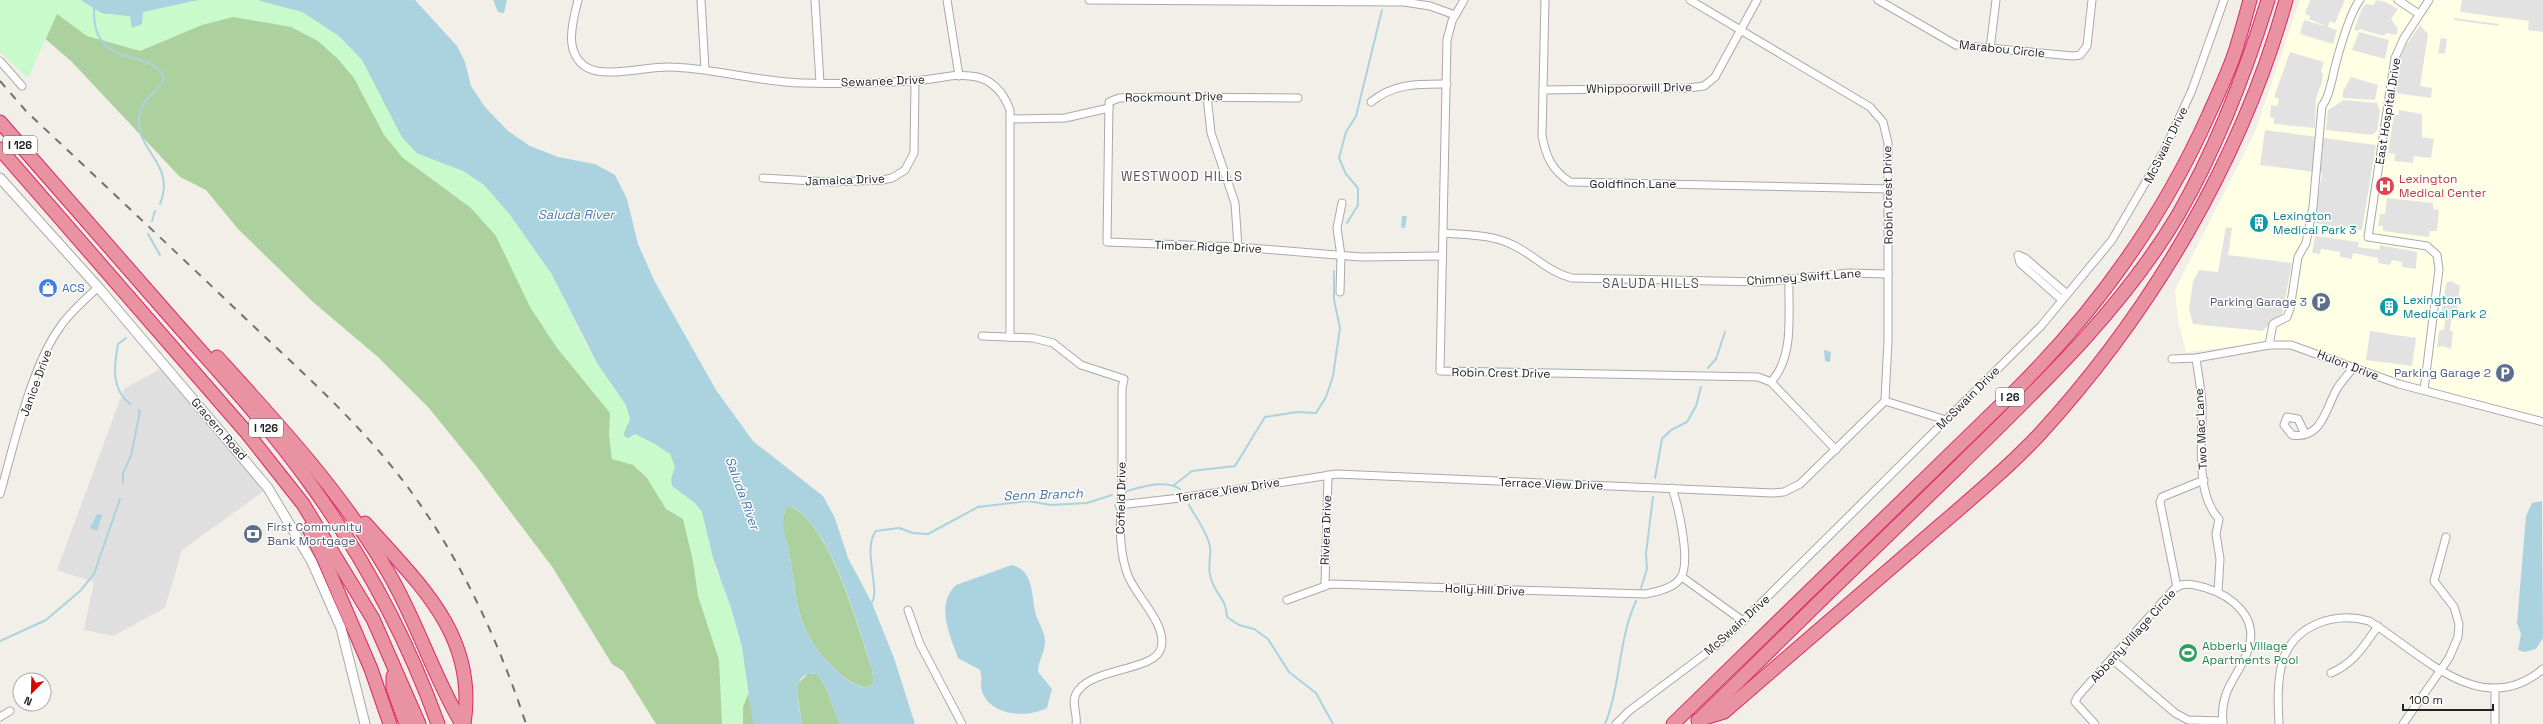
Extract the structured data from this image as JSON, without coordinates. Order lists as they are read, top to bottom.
{
  "streets": {
    "highway": ["I 126", "I 26"],
    "street": [
      "Marabou Circle",
      "Sewanee Drive",
      "Whippoorwill Drive",
      "Rockmount Drive",
      "East Hospital Drive",
      "McSwain Drive",
      "Jamaica Drive",
      "Goldfinch Lane",
      "Robin Crest Drive",
      "Timber Ridge Drive",
      "Chimney Swift Lane",
      "Hulon Drive",
      "Janice Drive",
      "Gracern Road",
      "Two Mac Lane",
      "Terrace View Drive",
      "Cofield Drive",
      "Riviera Drive",
      "Holly Hill Drive",
      "Abberly Village Circle"
    ]
  },
  "crossings": [
    ["Sewanee Drive", "Rockmount Drive"],
    ["Sewanee Drive", "Jamaica Drive"],
    ["Sewanee Drive", "Cofield Drive"],
    ["Whippoorwill Drive", "Goldfinch Lane"],
    ["Whippoorwill Drive", "Robin Crest Drive"],
    ["Rockmount Drive", "Timber Ridge Drive"],
    ["East Hospital Drive", "Hulon Drive"],
    ["Goldfinch Lane", "Robin Crest Drive"],
    ["Robin Crest Drive", "Timber Ridge Drive"],
    ["Robin Crest Drive", "Chimney Swift Lane"],
    ["Robin Crest Drive", "Terrace View Drive"],
    ["Hulon Drive", "Two Mac Lane"],
    ["Janice Drive", "Gracern Road"],
    ["Two Mac Lane", "Abberly Village Circle"],
    ["Terrace View Drive", "Cofield Drive"],
    ["Terrace View Drive", "Riviera Drive"],
    ["Riviera Drive", "Holly Hill Drive"]
  ],
  "districts": ["WESTWOOD HILLS", "SALUDA HILLS"],
  "water": ["Saluda River", "Senn Branch"],
  "places": {
    "hospital": ["Lexington Medical Center"],
    "building": ["Lexington Medical Park 3", "Lexington Medical Park 2"],
    "shop": ["ACS"],
    "parking": ["Parking Garage 3", "Parking Garage 2"],
    "bank": ["First Community Bank Mortgage"],
    "sports": ["Abberly Village Apartments Pool"]
  },
  "scale_bar": "100 m",
  "north": "bottom left"
}
